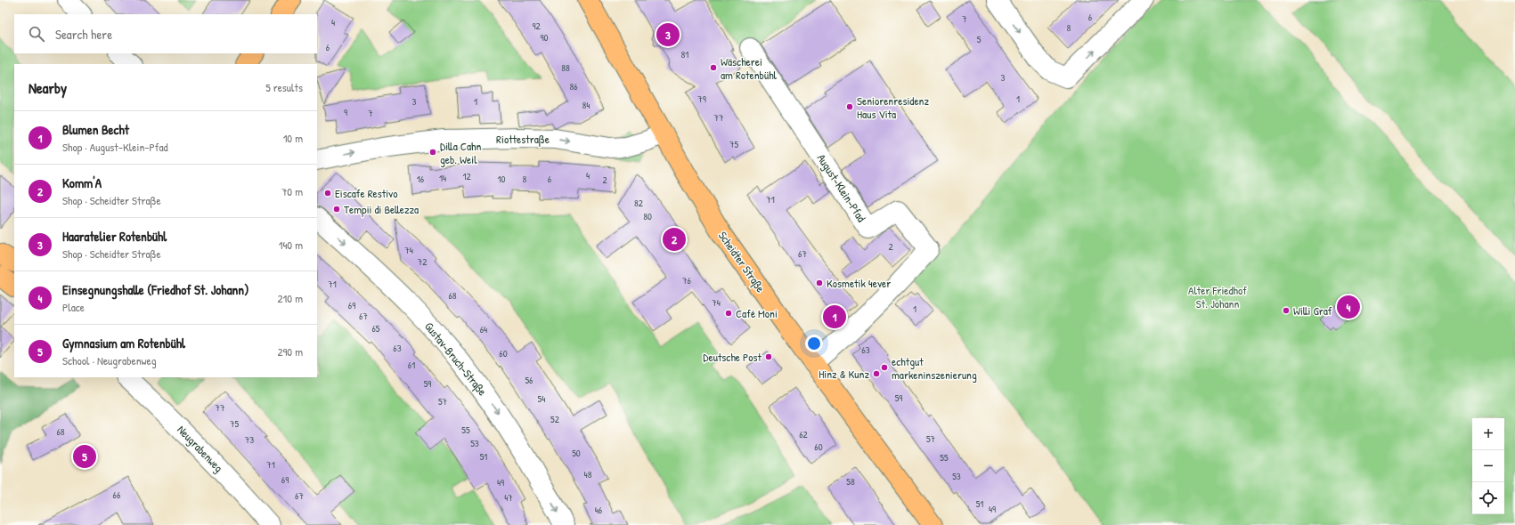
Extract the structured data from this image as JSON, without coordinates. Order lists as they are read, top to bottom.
{
  "streets": {
    "main road": ["Scheidter Straße"],
    "street": [
      "Riottestraße",
      "August-Klein-Pfad",
      "Gustav-Bruch-Straße",
      "Neugrabenweg"
    ]
  },
  "crossings": [
    ["Riottestraße", "Scheidter Straße"],
    ["August-Klein-Pfad", "Scheidter Straße"]
  ],
  "one_way": ["Riottestraße", "Gustav-Bruch-Straße"],
  "parks": ["Alter Friedhof St. Johann"],
  "places": [
    "Wäscherei am Rotenbühl",
    "Seniorenresidenz Haus Vita",
    "Dilla Cahn geb. Weil",
    "Eiscafe Restivo",
    "Tempii di Bellezza",
    "Kosmetik 4ever",
    "Willi Graf",
    "Café Moni",
    "Deutsche Post",
    "echtgut markeninszenierung",
    "Hinz & Kunz"
  ],
  "house_numbers": [
    "6",
    "7",
    "4",
    "92",
    "8",
    "90",
    "5",
    "6",
    "81",
    "88",
    "3",
    "86",
    "79",
    "1",
    "3",
    "1",
    "84",
    "9",
    "7",
    "77",
    "75",
    "4",
    "12",
    "14",
    "16",
    "10",
    "8",
    "6",
    "2",
    "71",
    "82",
    "80",
    "2",
    "74",
    "67",
    "72",
    "76",
    "71",
    "68",
    "74",
    "69",
    "1",
    "67",
    "65",
    "64",
    "63",
    "63",
    "60",
    "61",
    "56",
    "59",
    "59",
    "54",
    "57",
    "77",
    "52",
    "75",
    "55",
    "68",
    "62",
    "57",
    "73",
    "53",
    "60",
    "50",
    "51",
    "55",
    "71",
    "48",
    "53",
    "69",
    "58",
    "49",
    "66",
    "67",
    "47",
    "51",
    "49",
    "46"
  ],
  "page": {
    "search": "Search here",
    "pins": [
      "3",
      "2",
      "4",
      "1",
      "5"
    ],
    "heading": ["Nearby", "5 results"],
    "list": [
      {
        "mark": "1",
        "name": "Blumen Becht",
        "note": "Shop · August-Klein-Pfad",
        "value": "10 m"
      },
      {
        "mark": "2",
        "name": "Komm'A",
        "note": "Shop · Scheidter Straße",
        "value": "70 m"
      },
      {
        "mark": "3",
        "name": "Haaratelier Rotenbühl",
        "note": "Shop · Scheidter Straße",
        "value": "140 m"
      },
      {
        "mark": "4",
        "name": "Einsegnungshalle (Friedhof St. Johann)",
        "note": "Place",
        "value": "210 m"
      },
      {
        "mark": "5",
        "name": "Gymnasium am Rotenbühl",
        "note": "School · Neugrabenweg",
        "value": "290 m"
      }
    ],
    "map_buttons": ["+", "−"]
  }
}
